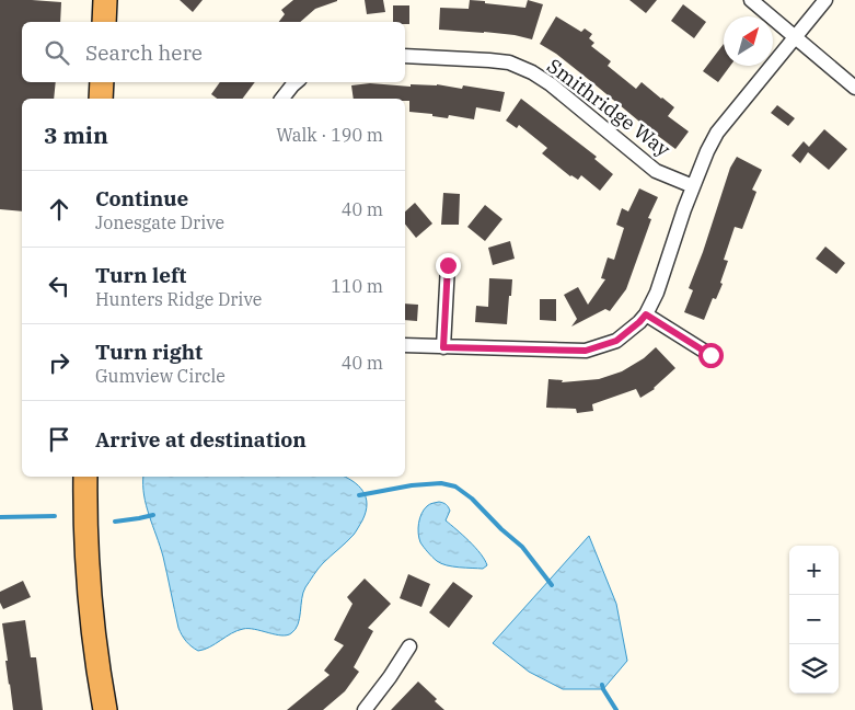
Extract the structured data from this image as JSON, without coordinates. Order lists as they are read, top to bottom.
{
  "streets": {
    "street": ["Smithridge Way"]
  },
  "north": "top right",
  "page": {
    "search": "Search here",
    "heading": ["3 min", "Walk · 190 m"],
    "list": [
      ["Continue", "Jonesgate Drive", "40 m"],
      ["Turn left", "Hunters Ridge Drive", "110 m"],
      ["Turn right", "Gumview Circle", "40 m"],
      "Arrive at destination"
    ],
    "map_buttons": ["+", "−"]
  }
}
